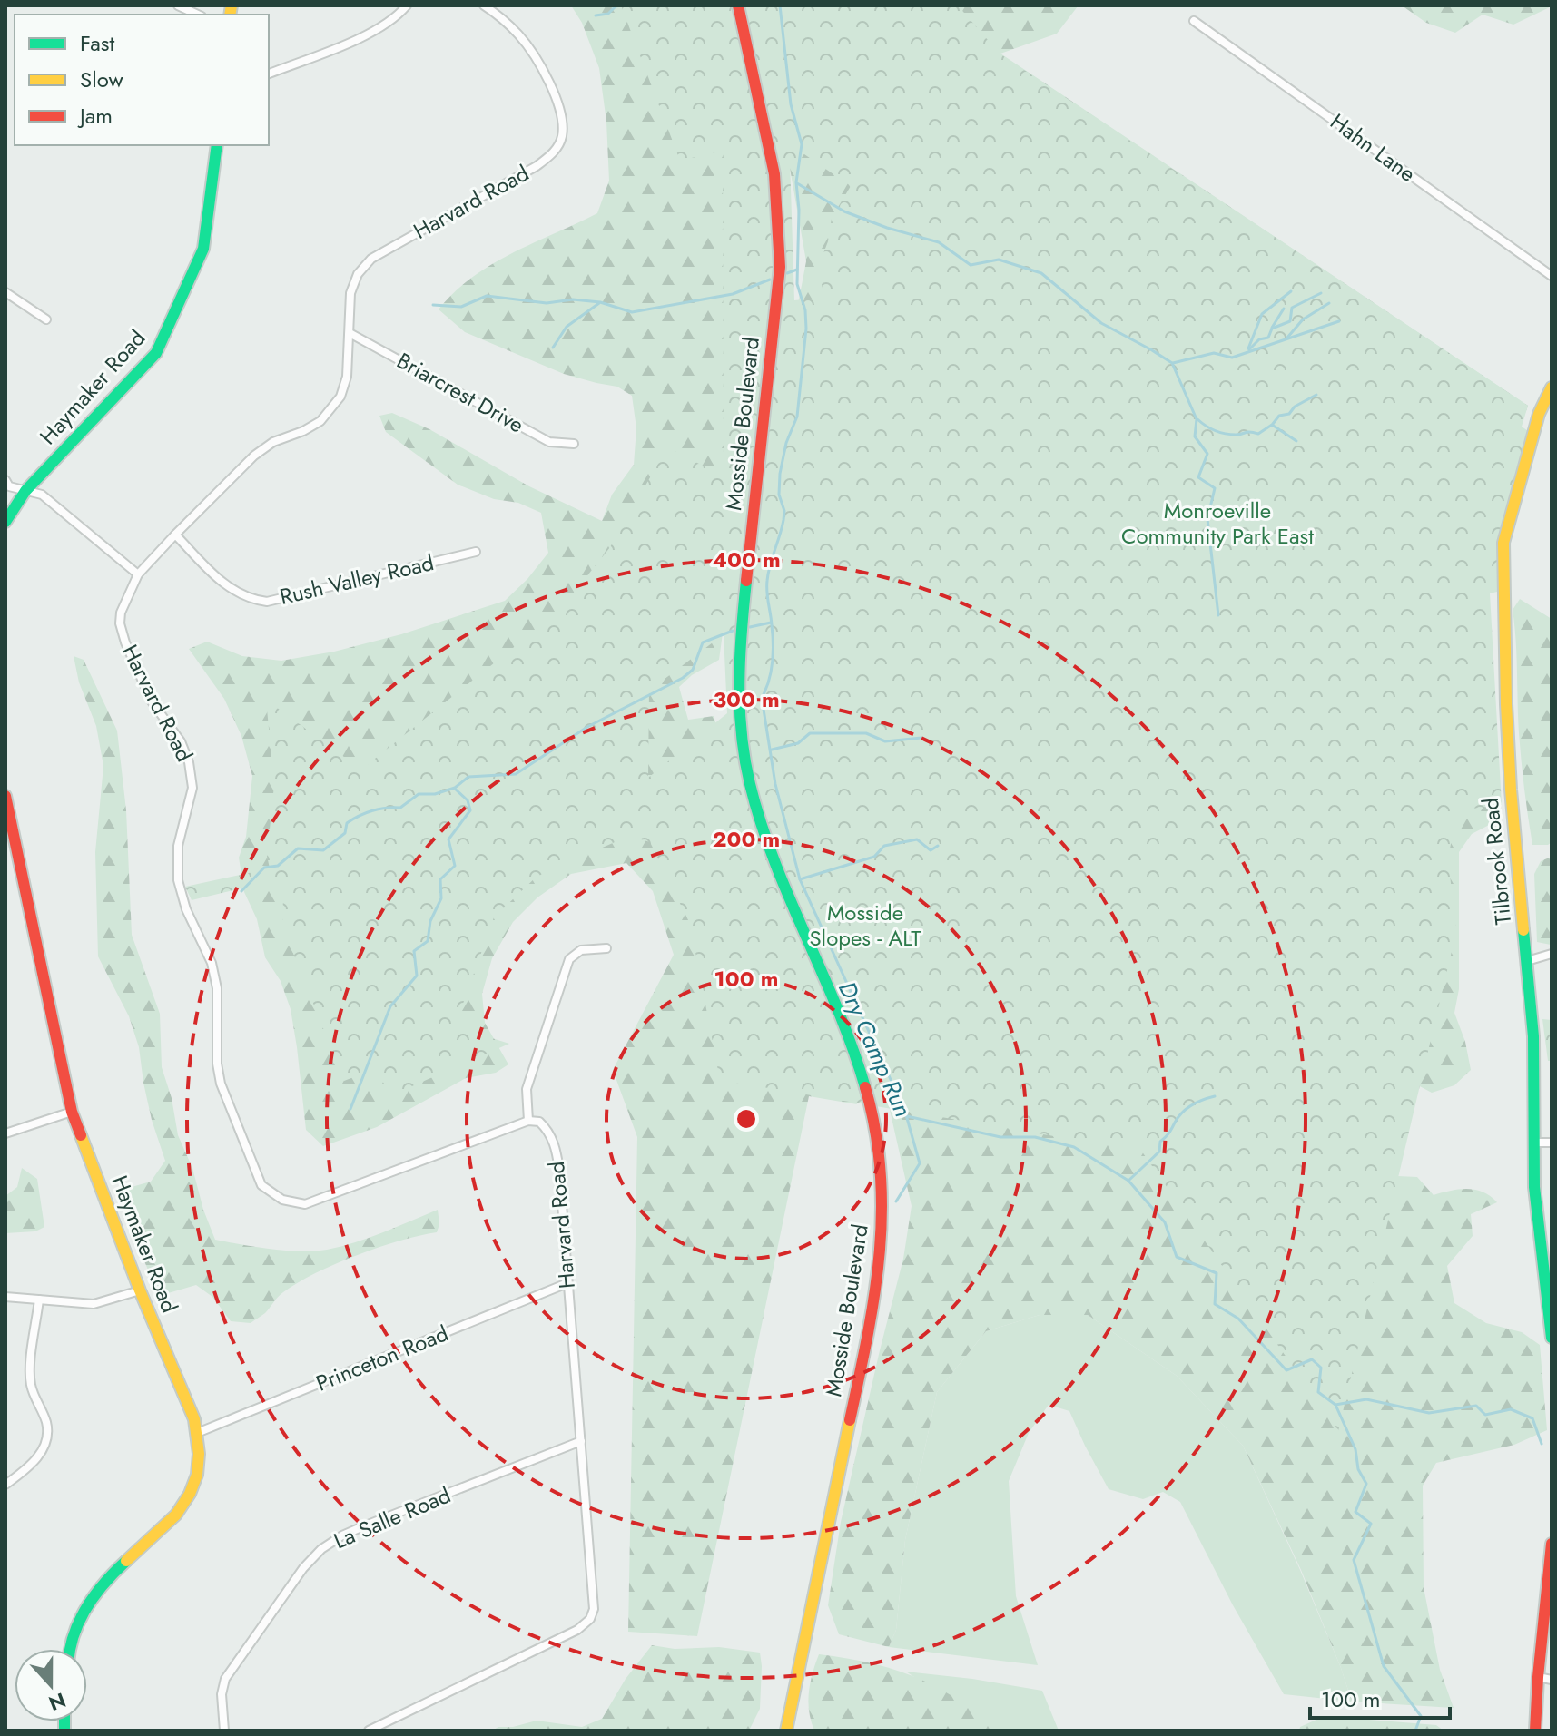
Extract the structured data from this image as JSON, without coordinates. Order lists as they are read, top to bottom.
{
  "streets": {
    "main road": ["Haymaker Road", "Mosside Boulevard", "Tilbrook Road"],
    "street": [
      "Hahn Lane",
      "Harvard Road",
      "Briarcrest Drive",
      "Rush Valley Road",
      "Princeton Road",
      "La Salle Road"
    ]
  },
  "crossings": [
    ["Harvard Road", "Briarcrest Drive"],
    ["Harvard Road", "Rush Valley Road"],
    ["Harvard Road", "Princeton Road"],
    ["Harvard Road", "La Salle Road"],
    ["Haymaker Road", "Princeton Road"]
  ],
  "water": ["Dry Camp Run"],
  "parks": ["Monroeville Community Park East", "Mosside Slopes - ALT"],
  "legend": ["Fast", "Slow", "Jam"],
  "scale_bar": "100 m",
  "north": "bottom",
  "rings": [
    "400 m",
    "300 m",
    "200 m",
    "100 m"
  ]
}
